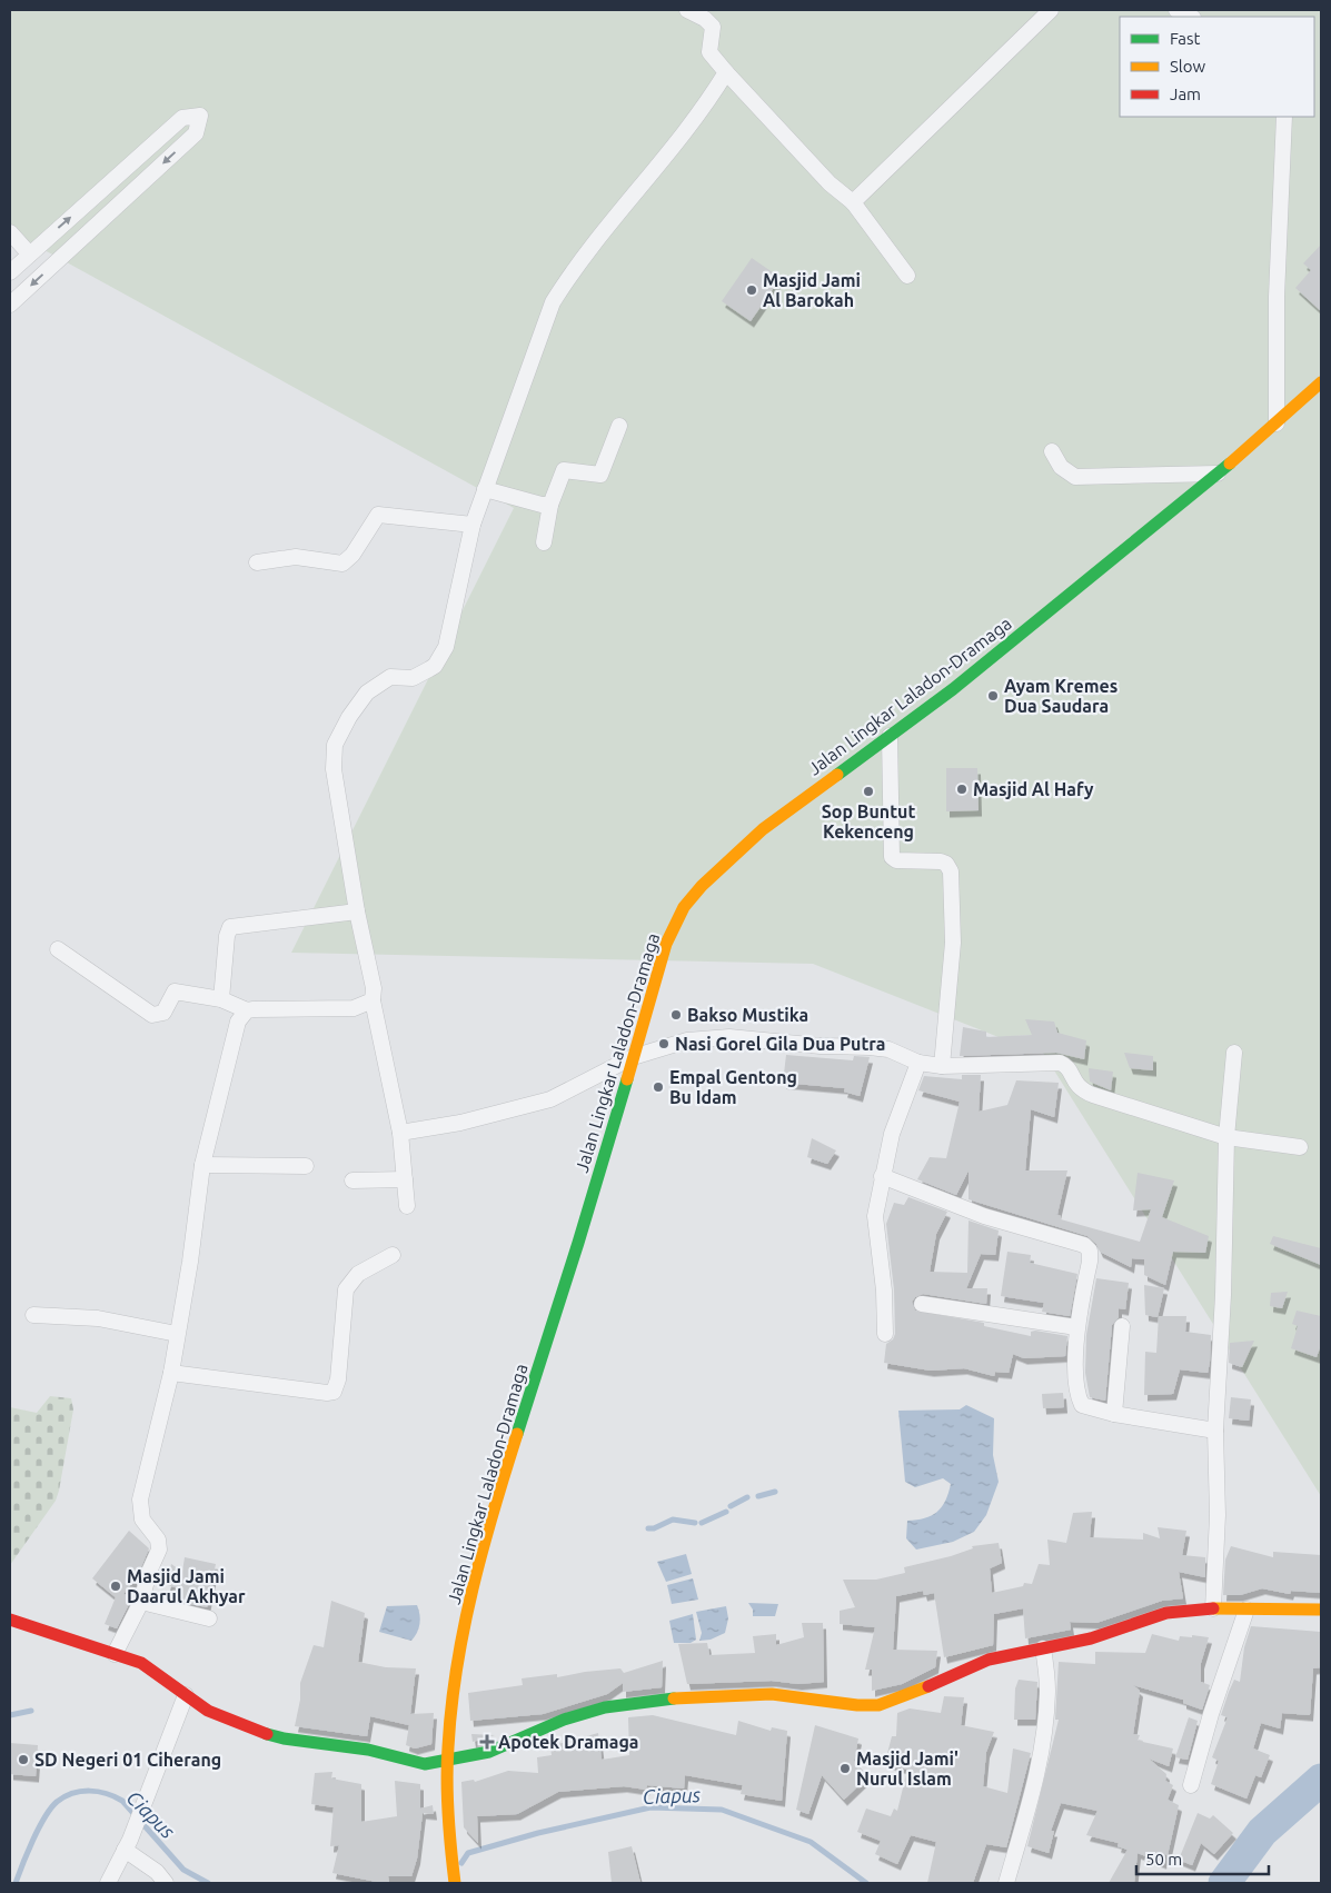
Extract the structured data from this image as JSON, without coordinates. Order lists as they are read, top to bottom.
{
  "streets": {
    "main road": ["Jalan Lingkar Laladon-Dramaga"]
  },
  "water": ["Ciapus"],
  "places": {
    "other": [
      "Masjid Jami Al Barokah",
      "Ayam Kremes Dua Saudara",
      "Masjid Al Hafy",
      "Sop Buntut Kekenceng",
      "Bakso Mustika",
      "Nasi Gorel Gila Dua Putra",
      "Empal Gentong Bu Idam",
      "Masjid Jami Daarul Akhyar",
      "SD Negeri 01 Ciherang",
      "Masjid Jami' Nurul Islam"
    ],
    "health": ["Apotek Dramaga"]
  },
  "legend": ["Fast", "Slow", "Jam"],
  "scale_bar": "50 m"
}
